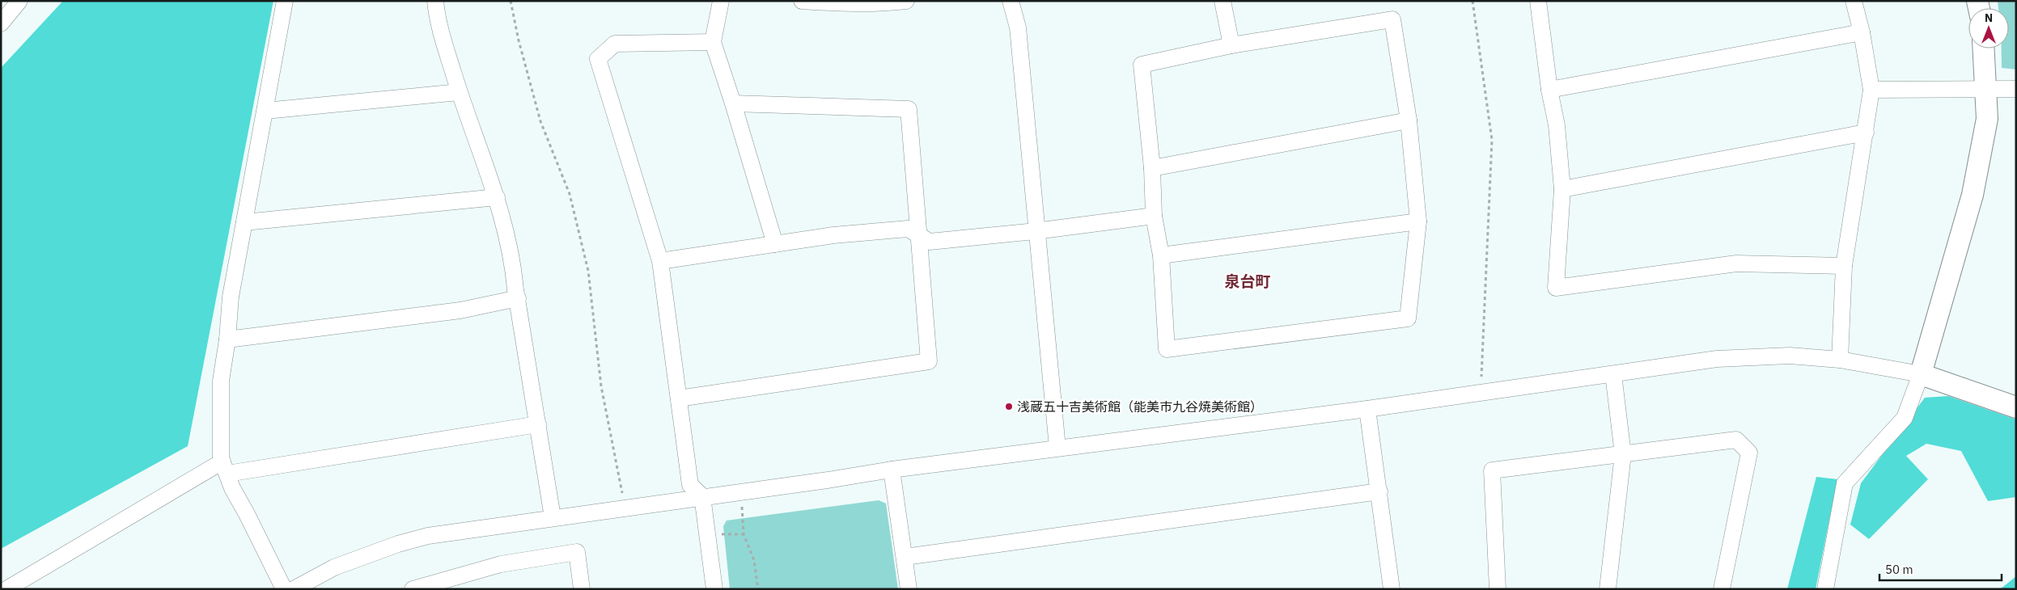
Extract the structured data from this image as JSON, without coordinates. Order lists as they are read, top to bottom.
{
  "districts": ["泉台町"],
  "places": ["浅蔵五十吉美術館（能美市九谷焼美術館）"],
  "scale_bar": "50 m",
  "north": "top"
}
